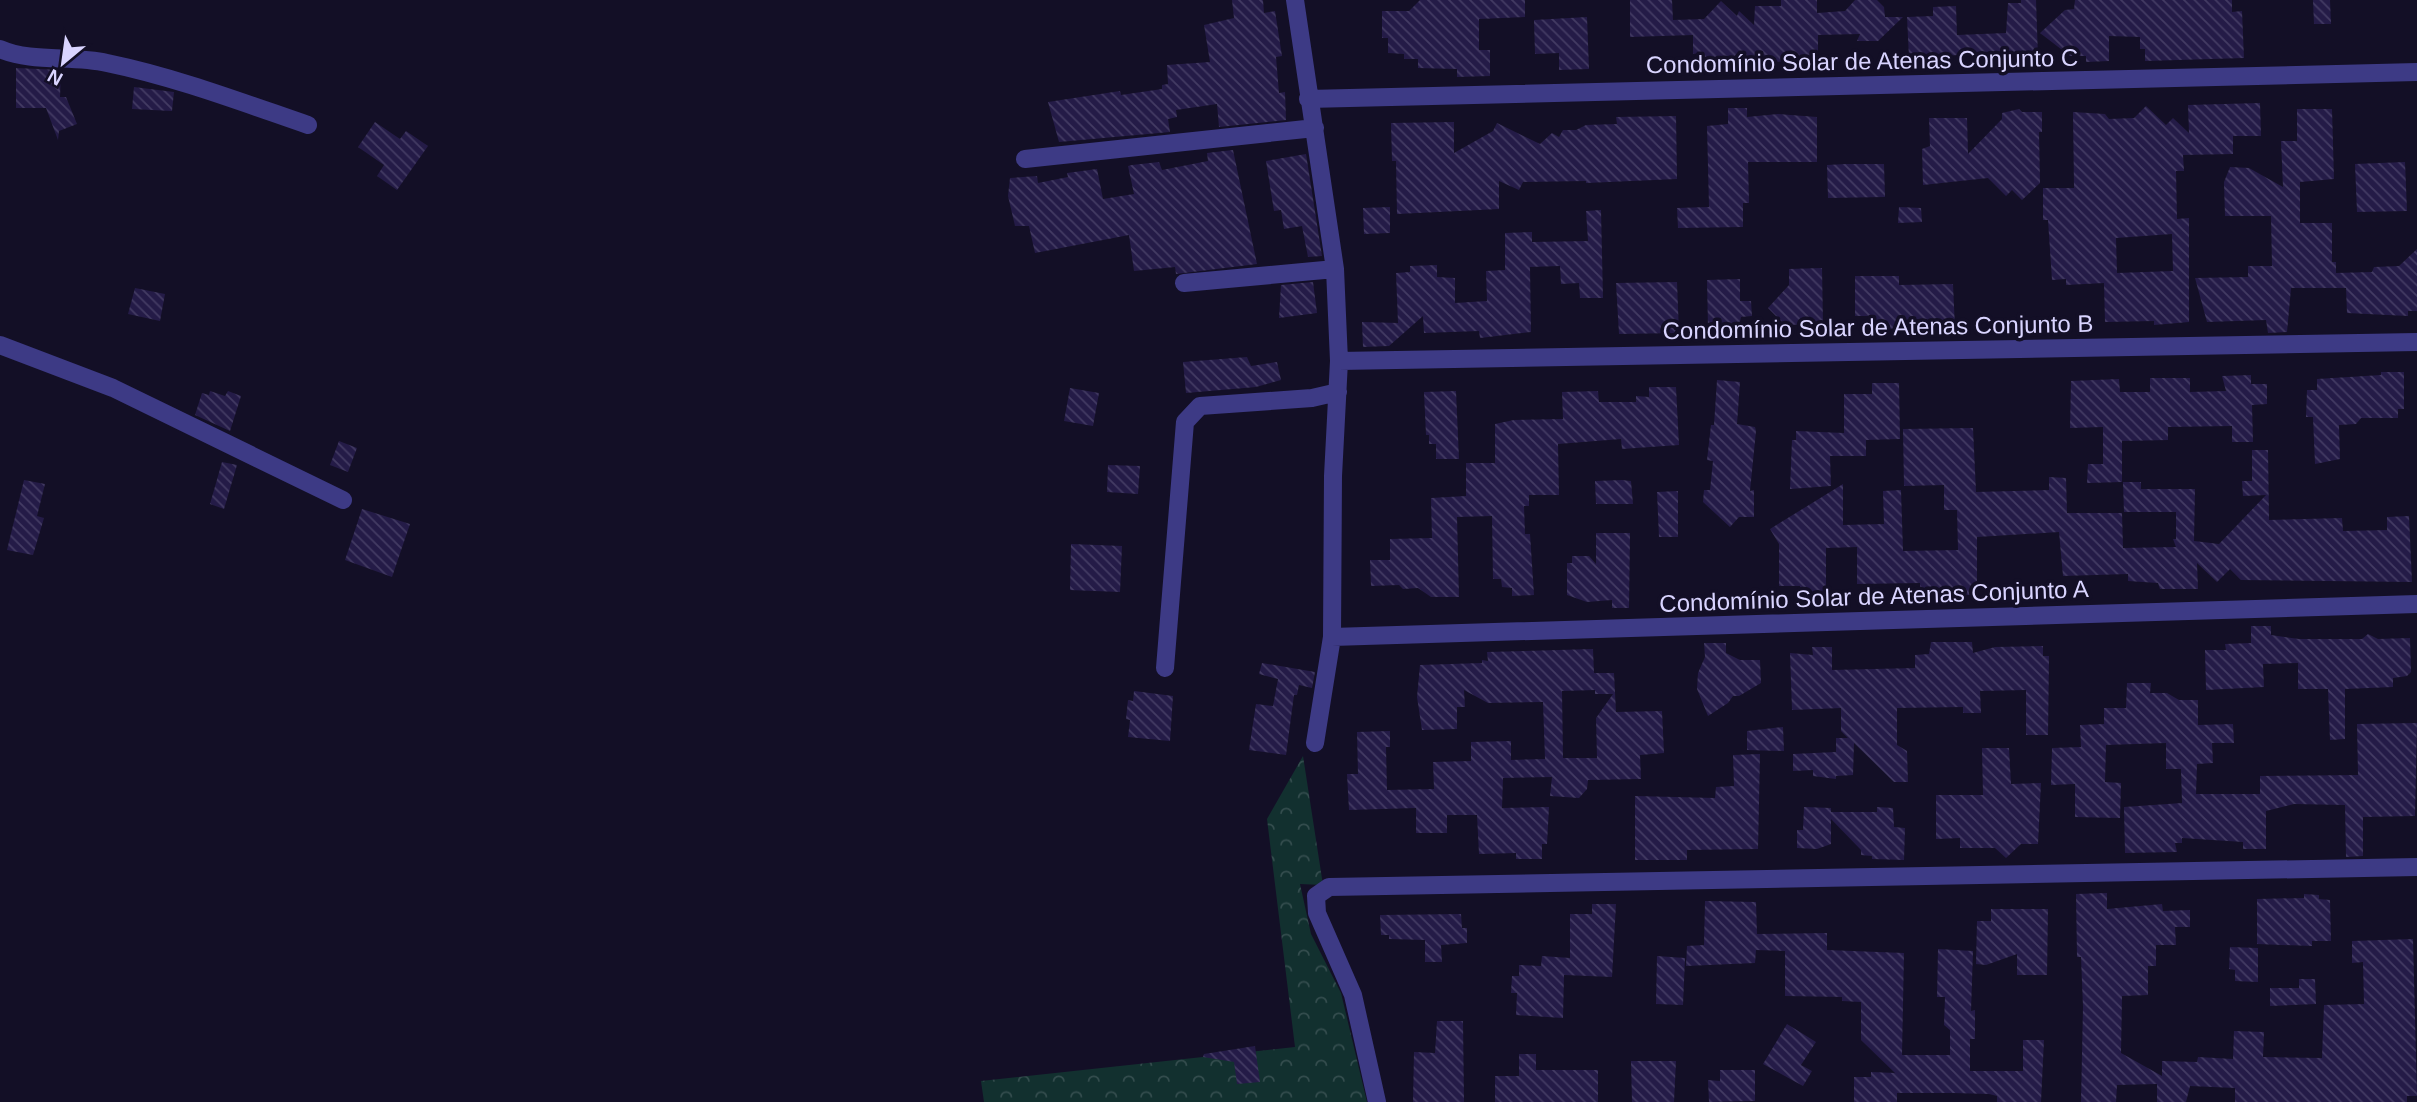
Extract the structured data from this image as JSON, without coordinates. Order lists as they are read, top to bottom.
{
  "streets": {
    "street": ["Condomínio Solar de Atenas Conjunto C", "Condomínio Solar de Atenas Conjunto B", "Condomínio Solar de Atenas Conjunto A"]
  },
  "north": "bottom left"
}
